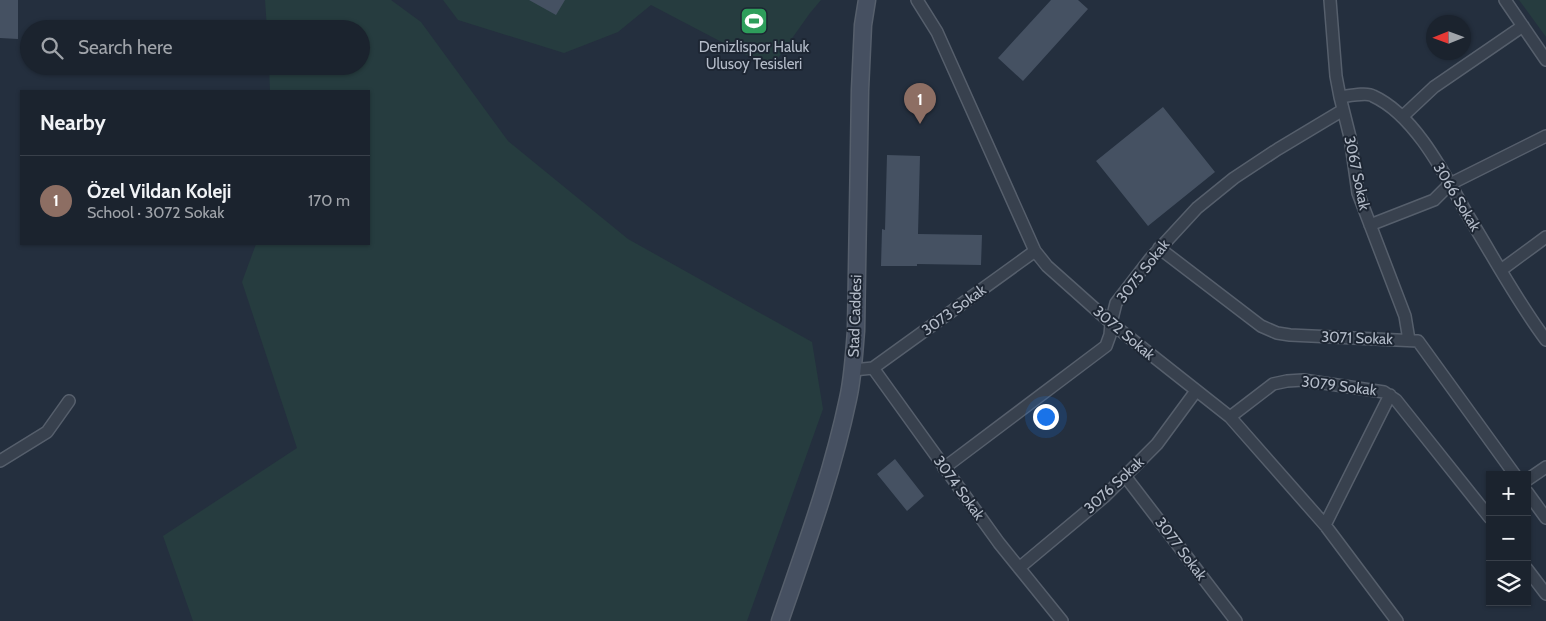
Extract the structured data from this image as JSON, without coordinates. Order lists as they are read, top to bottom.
{
  "streets": {
    "street": [
      "3067 Sokak",
      "3066 Sokak",
      "3075 Sokak",
      "3073 Sokak",
      "Stad Caddesi",
      "3072 Sokak",
      "3071 Sokak",
      "3079 Sokak",
      "3076 Sokak",
      "3074 Sokak",
      "3077 Sokak"
    ]
  },
  "crossings": [
    ["3067 Sokak", "3066 Sokak"],
    ["3067 Sokak", "3075 Sokak"],
    ["3067 Sokak", "3071 Sokak"],
    ["3075 Sokak", "3072 Sokak"],
    ["3075 Sokak", "3071 Sokak"],
    ["3075 Sokak", "3074 Sokak"],
    ["3073 Sokak", "3072 Sokak"],
    ["3073 Sokak", "3074 Sokak"],
    ["3072 Sokak", "3079 Sokak"],
    ["3072 Sokak", "3076 Sokak"],
    ["3076 Sokak", "3074 Sokak"],
    ["3076 Sokak", "3077 Sokak"]
  ],
  "places": {
    "sports": ["Denizlispor Haluk Ulusoy Tesisleri"]
  },
  "north": "left",
  "page": {
    "search": "Search here",
    "pins": "1",
    "heading": "Nearby",
    "list": [
      {
        "mark": "1",
        "name": "Özel Vildan Koleji",
        "note": "School · 3072 Sokak",
        "value": "170 m"
      }
    ],
    "map_buttons": ["+", "−"]
  }
}
